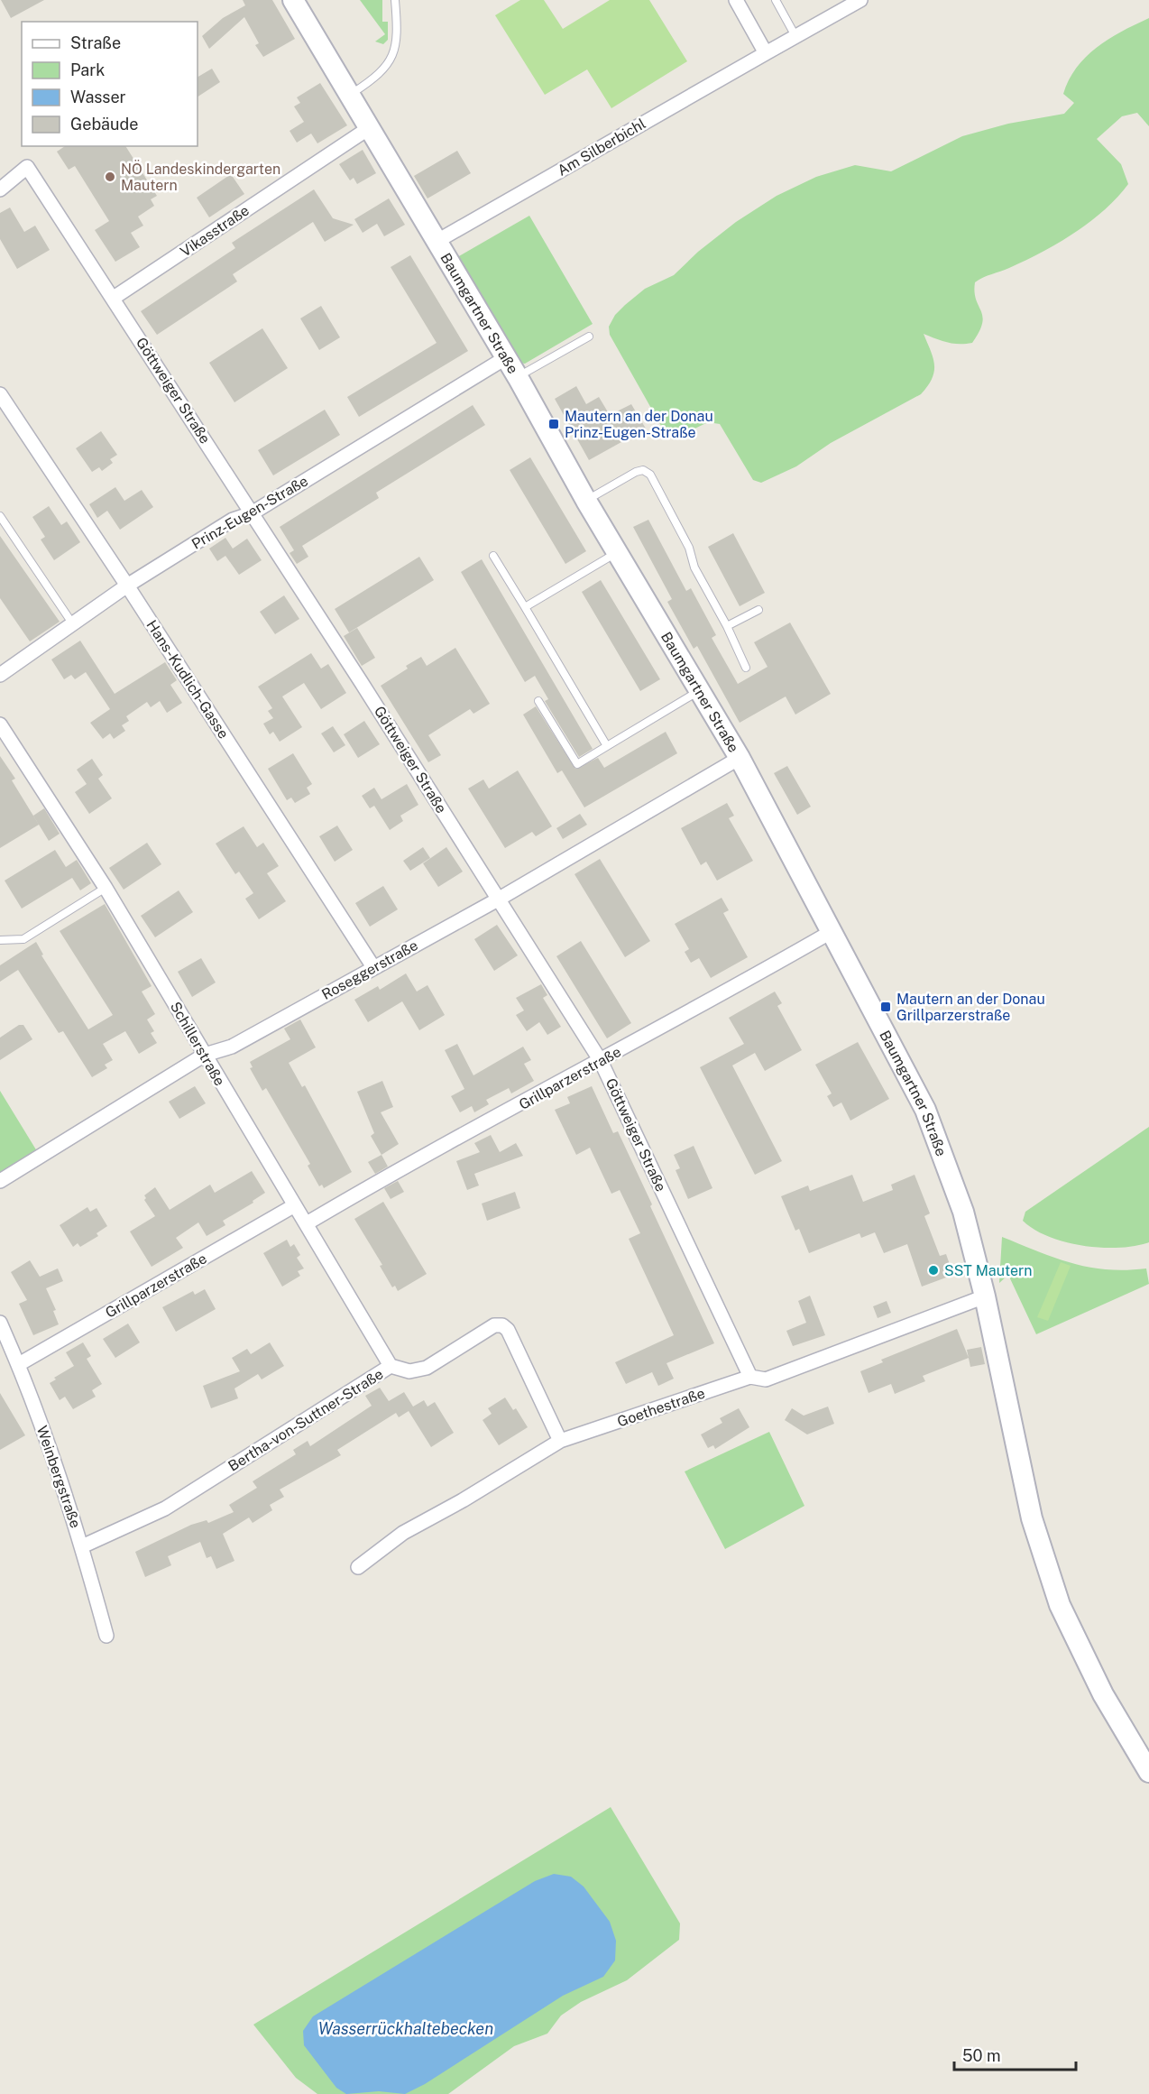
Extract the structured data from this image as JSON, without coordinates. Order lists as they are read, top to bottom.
{
  "streets": {
    "street": [
      "Am Silberbichl",
      "Vikasstraße",
      "Baumgartner Straße",
      "Göttweiger Straße",
      "Prinz-Eugen-Straße",
      "Hans-Kudlich-Gasse",
      "Roseggerstraße",
      "Schillerstraße",
      "Grillparzerstraße",
      "Goethestraße",
      "Bertha-von-Suttner-Straße",
      "Weinbergstraße"
    ]
  },
  "crossings": [
    ["Am Silberbichl", "Baumgartner Straße"],
    ["Vikasstraße", "Baumgartner Straße"],
    ["Vikasstraße", "Göttweiger Straße"],
    ["Baumgartner Straße", "Prinz-Eugen-Straße"],
    ["Baumgartner Straße", "Roseggerstraße"],
    ["Baumgartner Straße", "Grillparzerstraße"],
    ["Baumgartner Straße", "Goethestraße"],
    ["Göttweiger Straße", "Prinz-Eugen-Straße"],
    ["Göttweiger Straße", "Roseggerstraße"],
    ["Göttweiger Straße", "Grillparzerstraße"],
    ["Göttweiger Straße", "Goethestraße"],
    ["Prinz-Eugen-Straße", "Hans-Kudlich-Gasse"],
    ["Hans-Kudlich-Gasse", "Roseggerstraße"],
    ["Roseggerstraße", "Schillerstraße"],
    ["Schillerstraße", "Grillparzerstraße"],
    ["Schillerstraße", "Bertha-von-Suttner-Straße"],
    ["Grillparzerstraße", "Weinbergstraße"],
    ["Goethestraße", "Bertha-von-Suttner-Straße"],
    ["Bertha-von-Suttner-Straße", "Weinbergstraße"]
  ],
  "water": ["Wasserrückhaltebecken"],
  "places": {
    "other": ["NÖ Landeskindergarten Mautern", "SST Mautern"],
    "transit": ["Mautern an der Donau Prinz-Eugen-Straße", "Mautern an der Donau Grillparzerstraße"]
  },
  "legend": [
    "Straße",
    "Park",
    "Wasser",
    "Gebäude"
  ],
  "scale_bar": "50 m"
}
